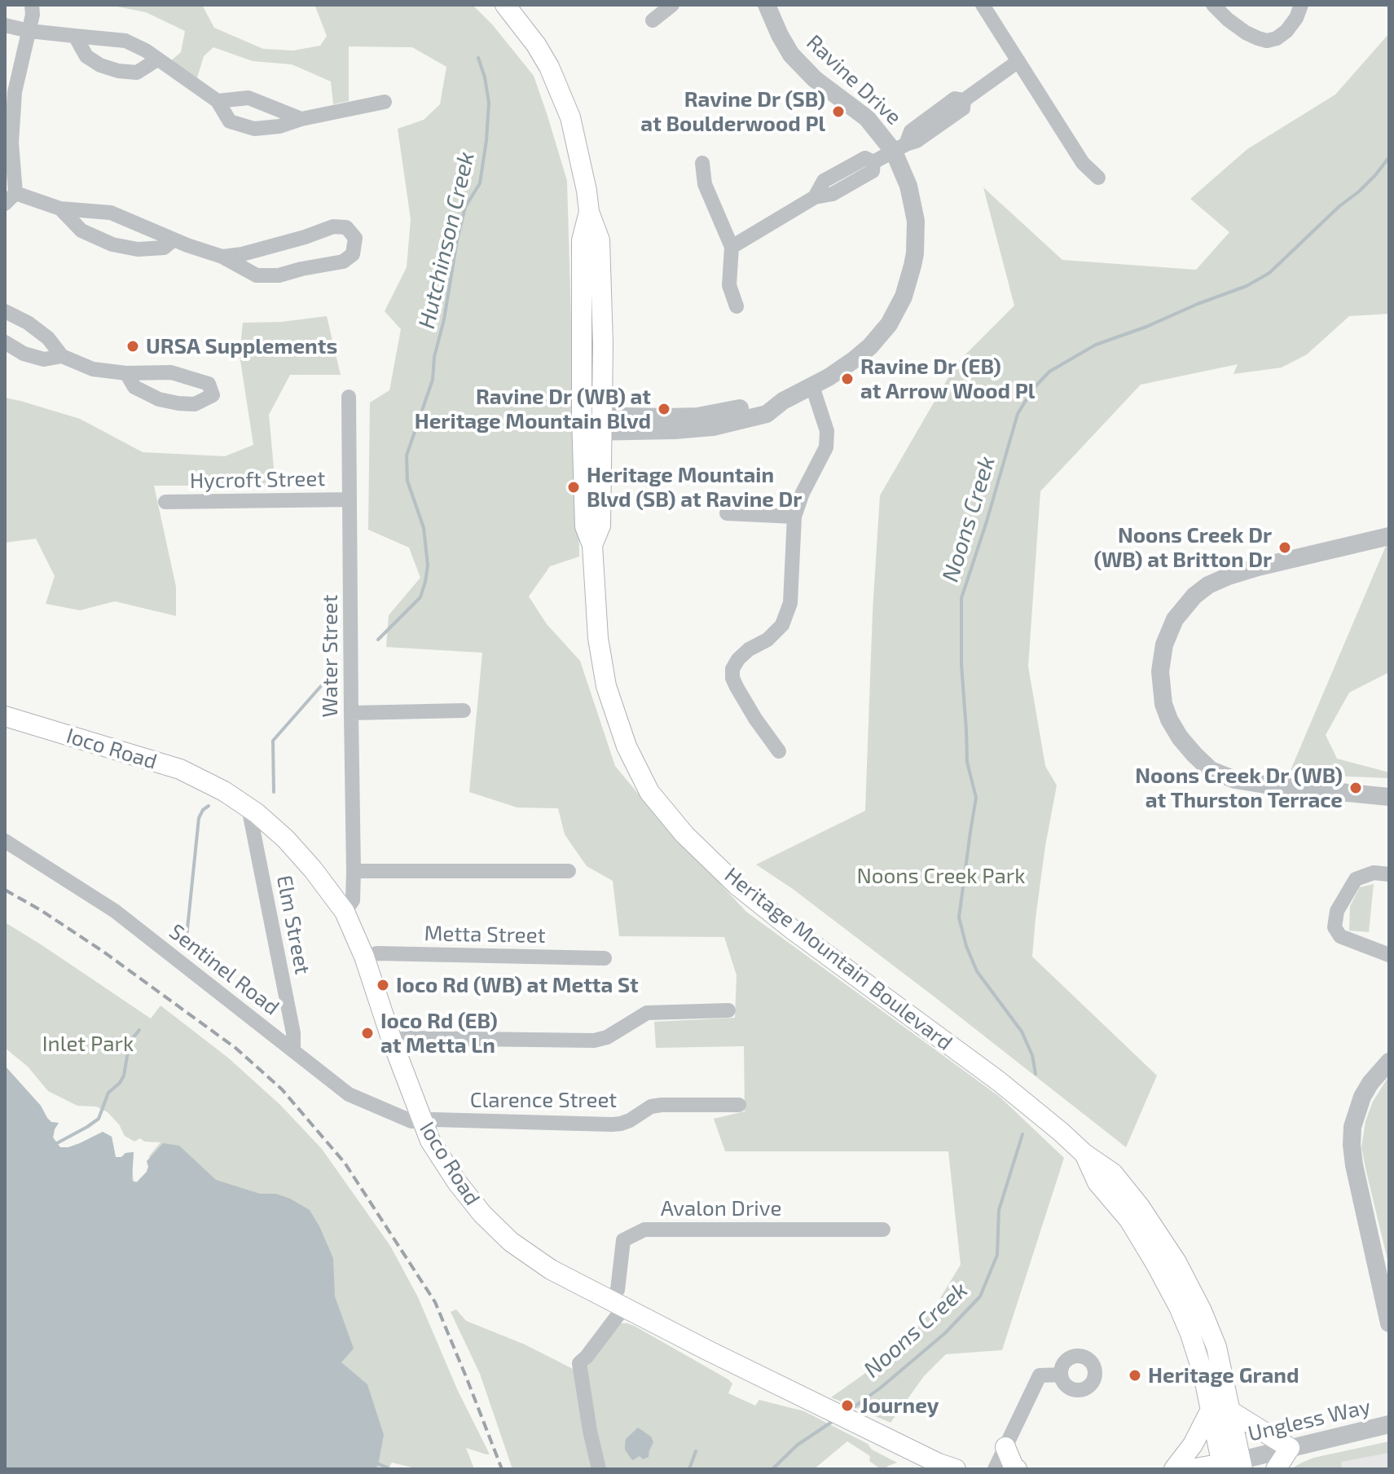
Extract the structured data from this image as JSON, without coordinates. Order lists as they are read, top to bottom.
{
  "streets": {
    "main road": ["Ioco Road", "Heritage Mountain Boulevard"],
    "street": [
      "Ravine Drive",
      "Hycroft Street",
      "Water Street",
      "Elm Street",
      "Metta Street",
      "Sentinel Road",
      "Clarence Street",
      "Avalon Drive",
      "Ungless Way"
    ]
  },
  "crossings": [
    ["Ravine Drive", "Heritage Mountain Boulevard"],
    ["Hycroft Street", "Water Street"],
    ["Water Street", "Ioco Road"],
    ["Ioco Road", "Elm Street"],
    ["Ioco Road", "Metta Street"],
    ["Ioco Road", "Sentinel Road"],
    ["Ioco Road", "Clarence Street"],
    ["Ioco Road", "Avalon Drive"],
    ["Elm Street", "Sentinel Road"],
    ["Heritage Mountain Boulevard", "Ungless Way"],
    ["Sentinel Road", "Clarence Street"]
  ],
  "water": ["Hutchinson Creek", "Noons Creek"],
  "parks": ["Noons Creek Park", "Inlet Park"],
  "places": [
    "Ravine Dr (SB) at Boulderwood Pl",
    "URSA Supplements",
    "Ravine Dr (EB) at Arrow Wood Pl",
    "Ravine Dr (WB) at Heritage Mountain Blvd",
    "Heritage Mountain Blvd (SB) at Ravine Dr",
    "Noons Creek Dr (WB) at Britton Dr",
    "Noons Creek Dr (WB) at Thurston Terrace",
    "Ioco Rd (WB) at Metta St",
    "Ioco Rd (EB) at Metta Ln",
    "Heritage Grand",
    "Journey"
  ]
}
